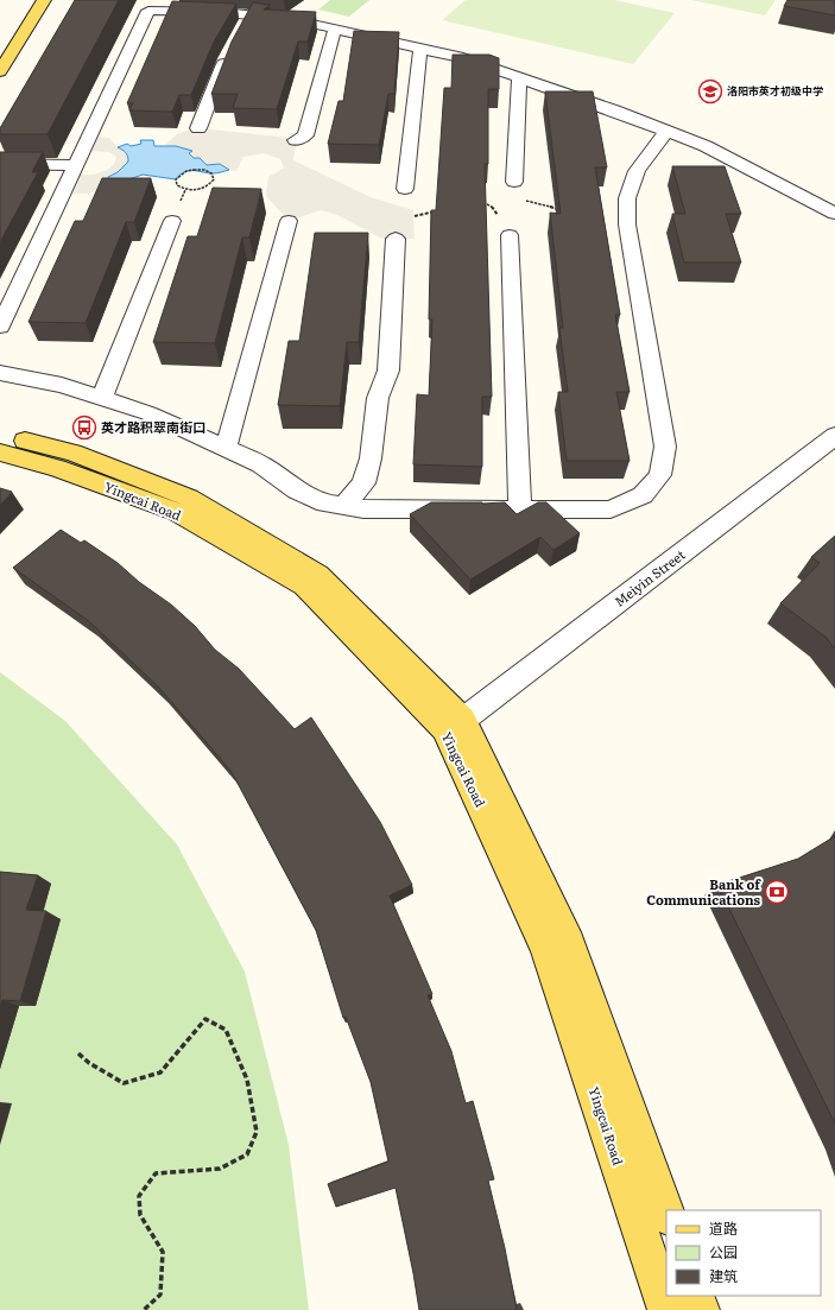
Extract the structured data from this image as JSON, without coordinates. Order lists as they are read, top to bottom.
{
  "streets": {
    "main road": ["Yingcai Road"],
    "street": ["Meiyin Street"]
  },
  "crossings": [
    ["Yingcai Road", "Meiyin Street"]
  ],
  "places": {
    "school or university": ["洛阳市英才初级中学"],
    "bus stop": ["英才路积翠南街口"],
    "bank": ["Bank of Communications"]
  },
  "legend": ["道路", "公园", "建筑"]
}
